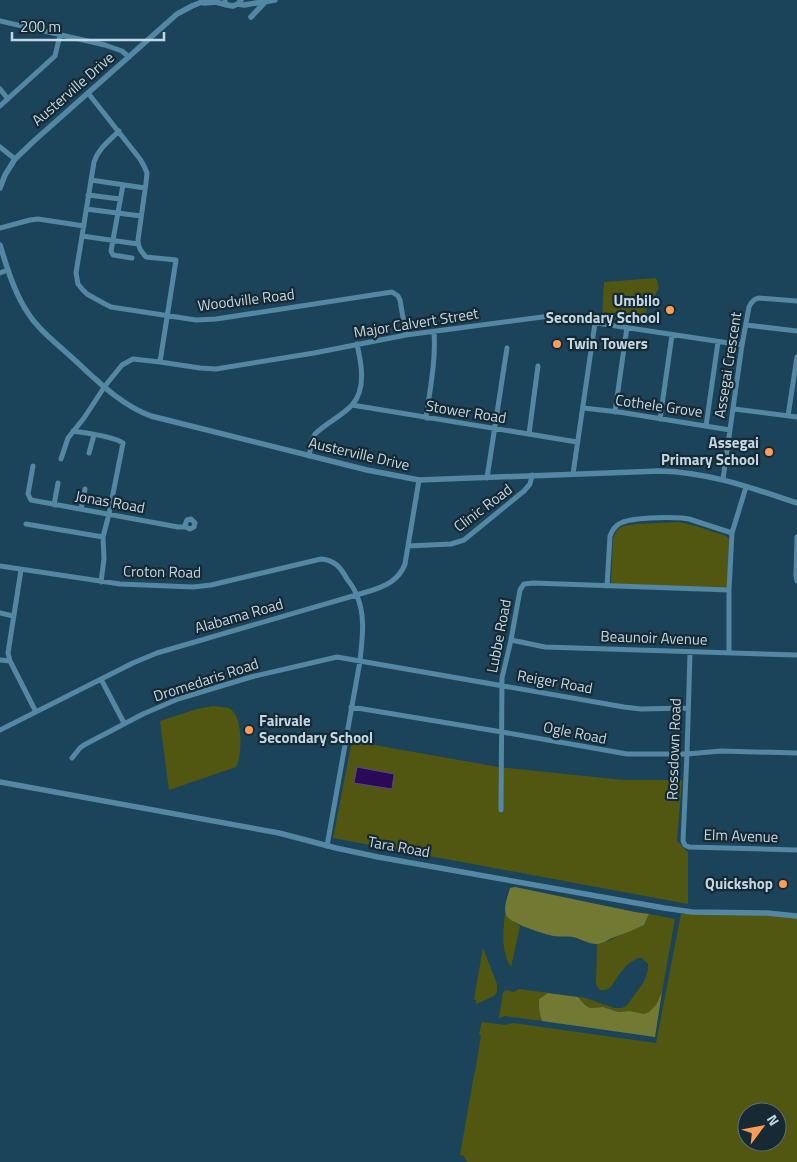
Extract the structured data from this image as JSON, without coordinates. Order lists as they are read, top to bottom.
{
  "streets": {
    "street": [
      "Austerville Drive",
      "Woodville Road",
      "Major Calvert Street",
      "Assegai Crescent",
      "Cothele Grove",
      "Stower Road",
      "Jonas Road",
      "Clinic Road",
      "Croton Road",
      "Alabama Road",
      "Lubbe Road",
      "Beaunoir Avenue",
      "Dromedaris Road",
      "Reiger Road",
      "Ogle Road",
      "Rossdown Road",
      "Elm Avenue",
      "Tara Road"
    ]
  },
  "crossings": [
    ["Austerville Drive", "Major Calvert Street"],
    ["Austerville Drive", "Assegai Crescent"],
    ["Austerville Drive", "Clinic Road"],
    ["Austerville Drive", "Alabama Road"],
    ["Woodville Road", "Major Calvert Street"],
    ["Major Calvert Street", "Assegai Crescent"],
    ["Assegai Crescent", "Cothele Grove"],
    ["Clinic Road", "Alabama Road"],
    ["Croton Road", "Alabama Road"],
    ["Lubbe Road", "Beaunoir Avenue"],
    ["Lubbe Road", "Reiger Road"],
    ["Lubbe Road", "Ogle Road"],
    ["Beaunoir Avenue", "Rossdown Road"],
    ["Dromedaris Road", "Reiger Road"],
    ["Reiger Road", "Rossdown Road"],
    ["Ogle Road", "Rossdown Road"],
    ["Rossdown Road", "Elm Avenue"]
  ],
  "places": [
    "Umbilo Secondary School",
    "Twin Towers",
    "Assegai Primary School",
    "Fairvale Secondary School",
    "Quickshop"
  ],
  "scale_bar": "200 m",
  "north": "top right"
}
